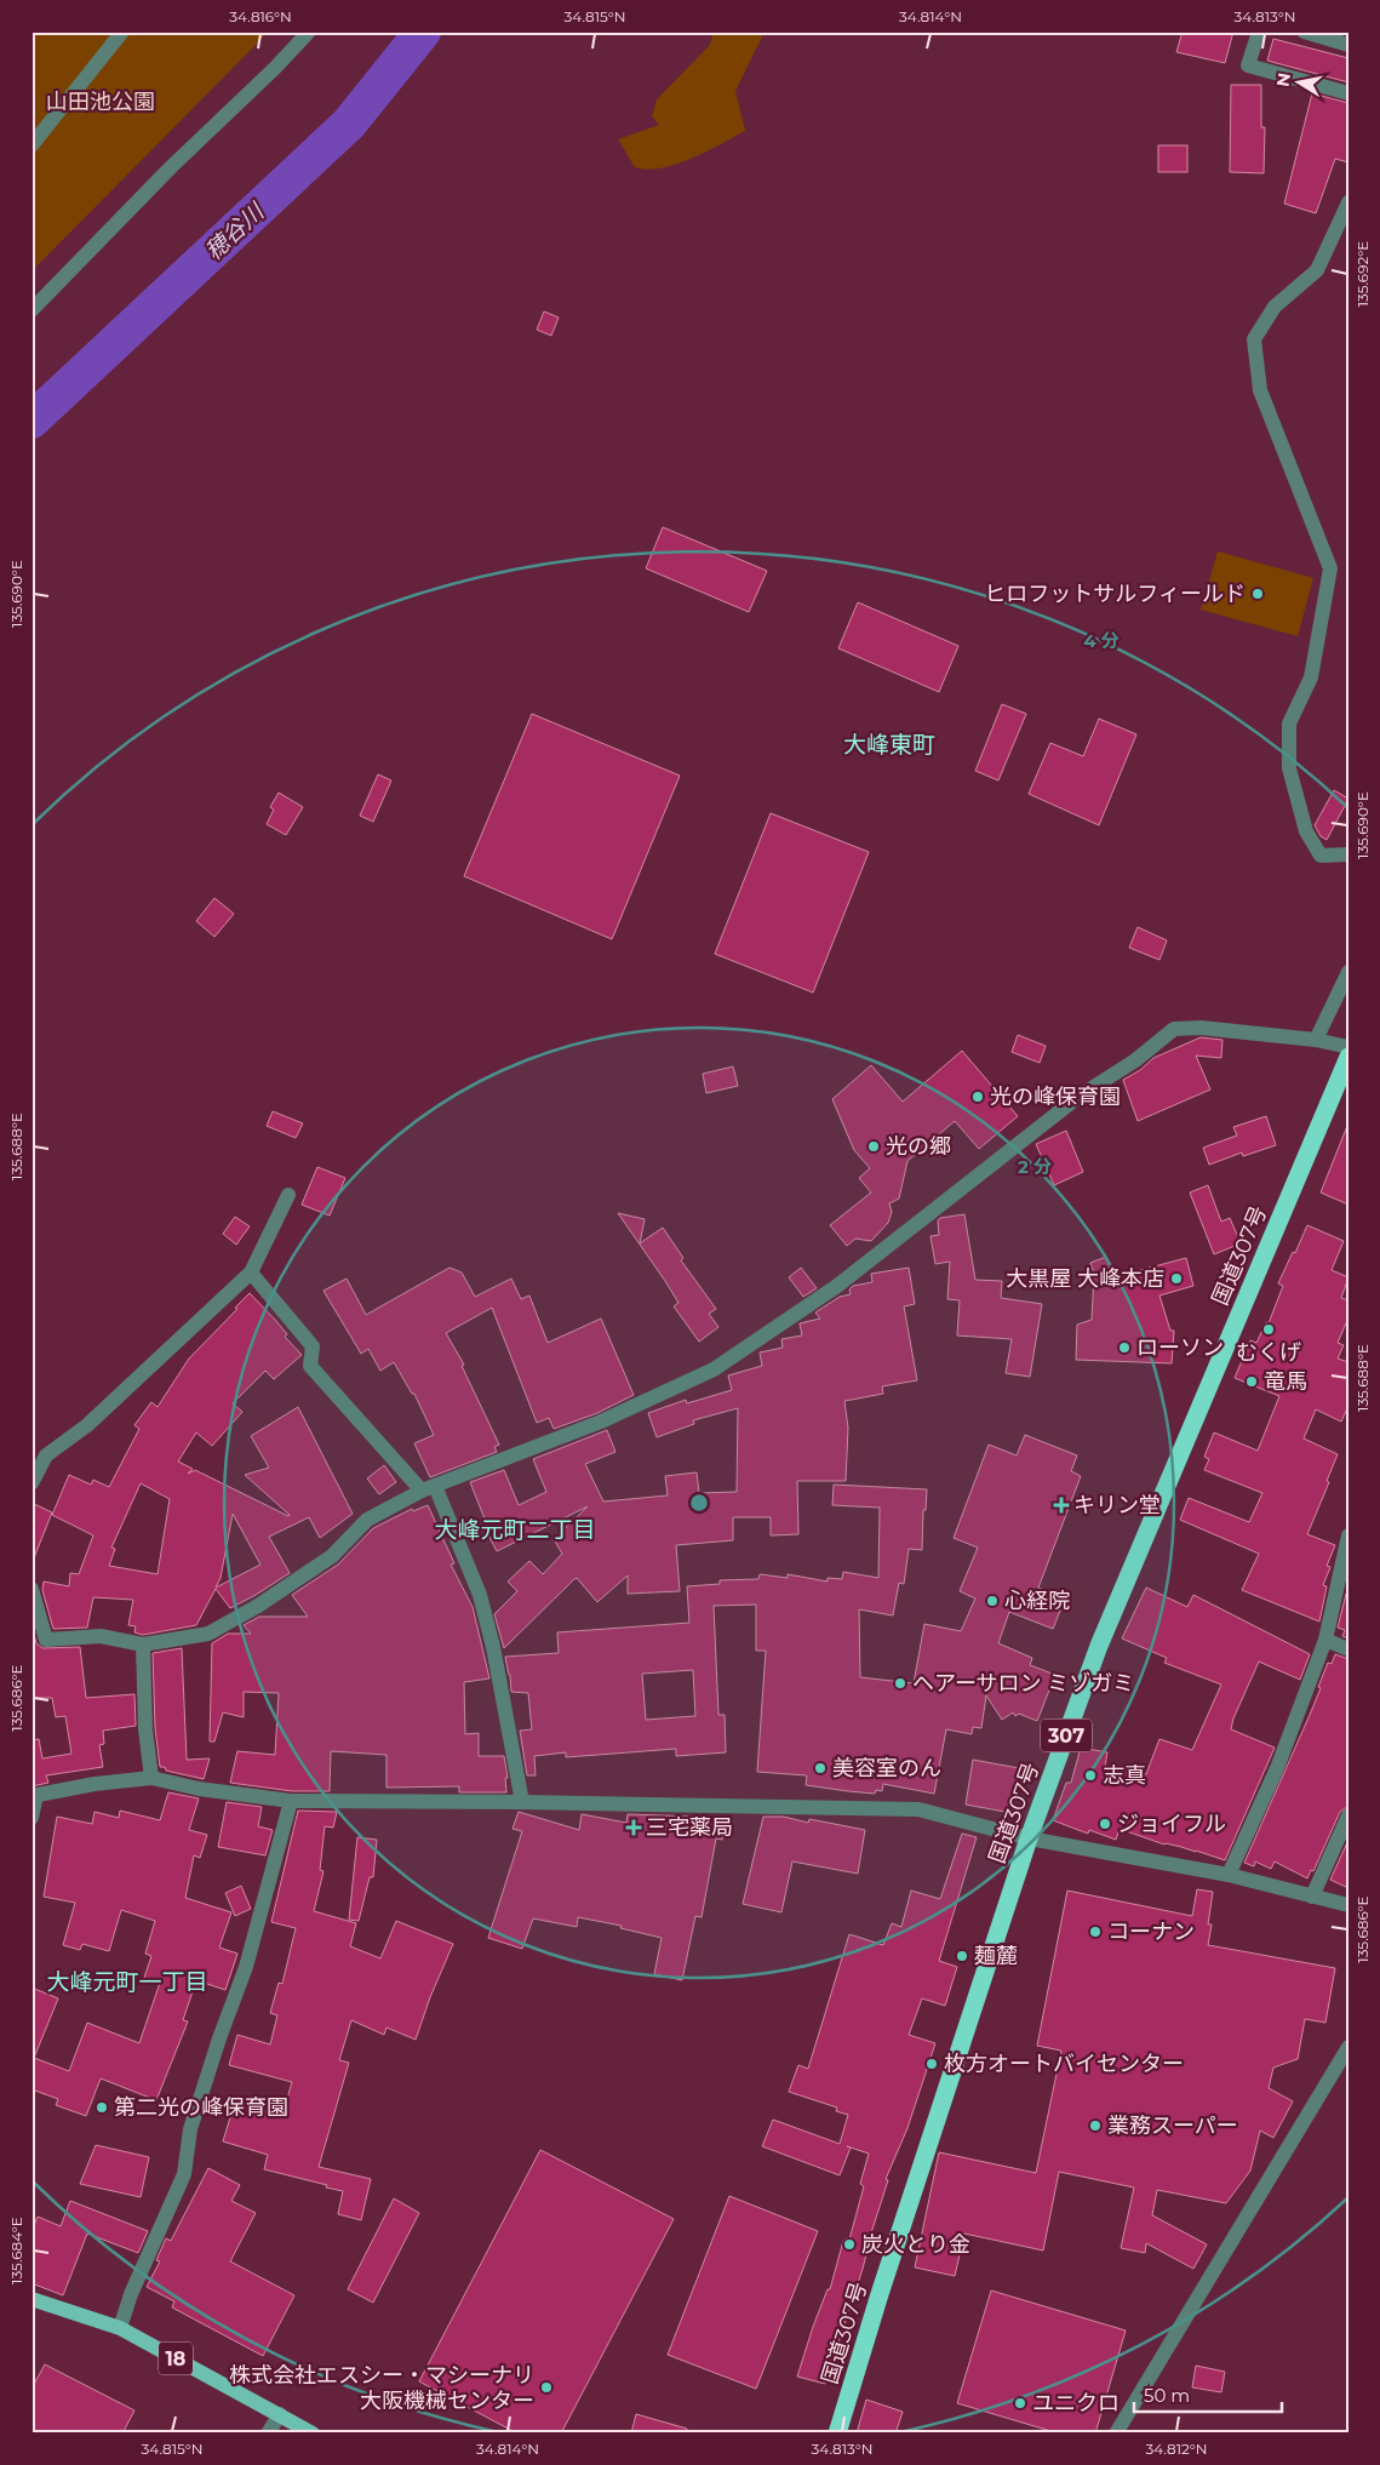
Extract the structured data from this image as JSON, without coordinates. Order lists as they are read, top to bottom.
{
  "streets": {
    "highway": ["国道307号", "307"],
    "main road": ["18"]
  },
  "districts": ["大峰東町", "大峰元町二丁目", "大峰元町一丁目"],
  "water": ["穂谷川"],
  "parks": ["山田池公園"],
  "places": {
    "other": [
      "ヒロフットサルフィールド",
      "光の峰保育園",
      "光の郷",
      "大黒屋 大峰本店",
      "むくげ",
      "ローソン",
      "竜馬",
      "心経院",
      "ヘアーサロン ミゾガミ",
      "美容室のん",
      "志真",
      "ジョイフル",
      "コーナン",
      "麺麓",
      "枚方オートバイセンター",
      "第二光の峰保育園",
      "業務スーパー",
      "炭火とり金",
      "株式会社エスシー・マシーナリ 大阪機械センター",
      "ユニクロ"
    ],
    "health": ["キリン堂", "三宅薬局"]
  },
  "scale_bar": "50 m",
  "north": "left",
  "coordinates": [
    "34.816°N",
    "34.815°N",
    "34.814°N",
    "34.813°N",
    "135.692°E",
    "135.690°E",
    "135.688°E",
    "135.686°E",
    "135.684°E",
    "34.812°N"
  ],
  "rings": ["4 分", "2 分"]
}
